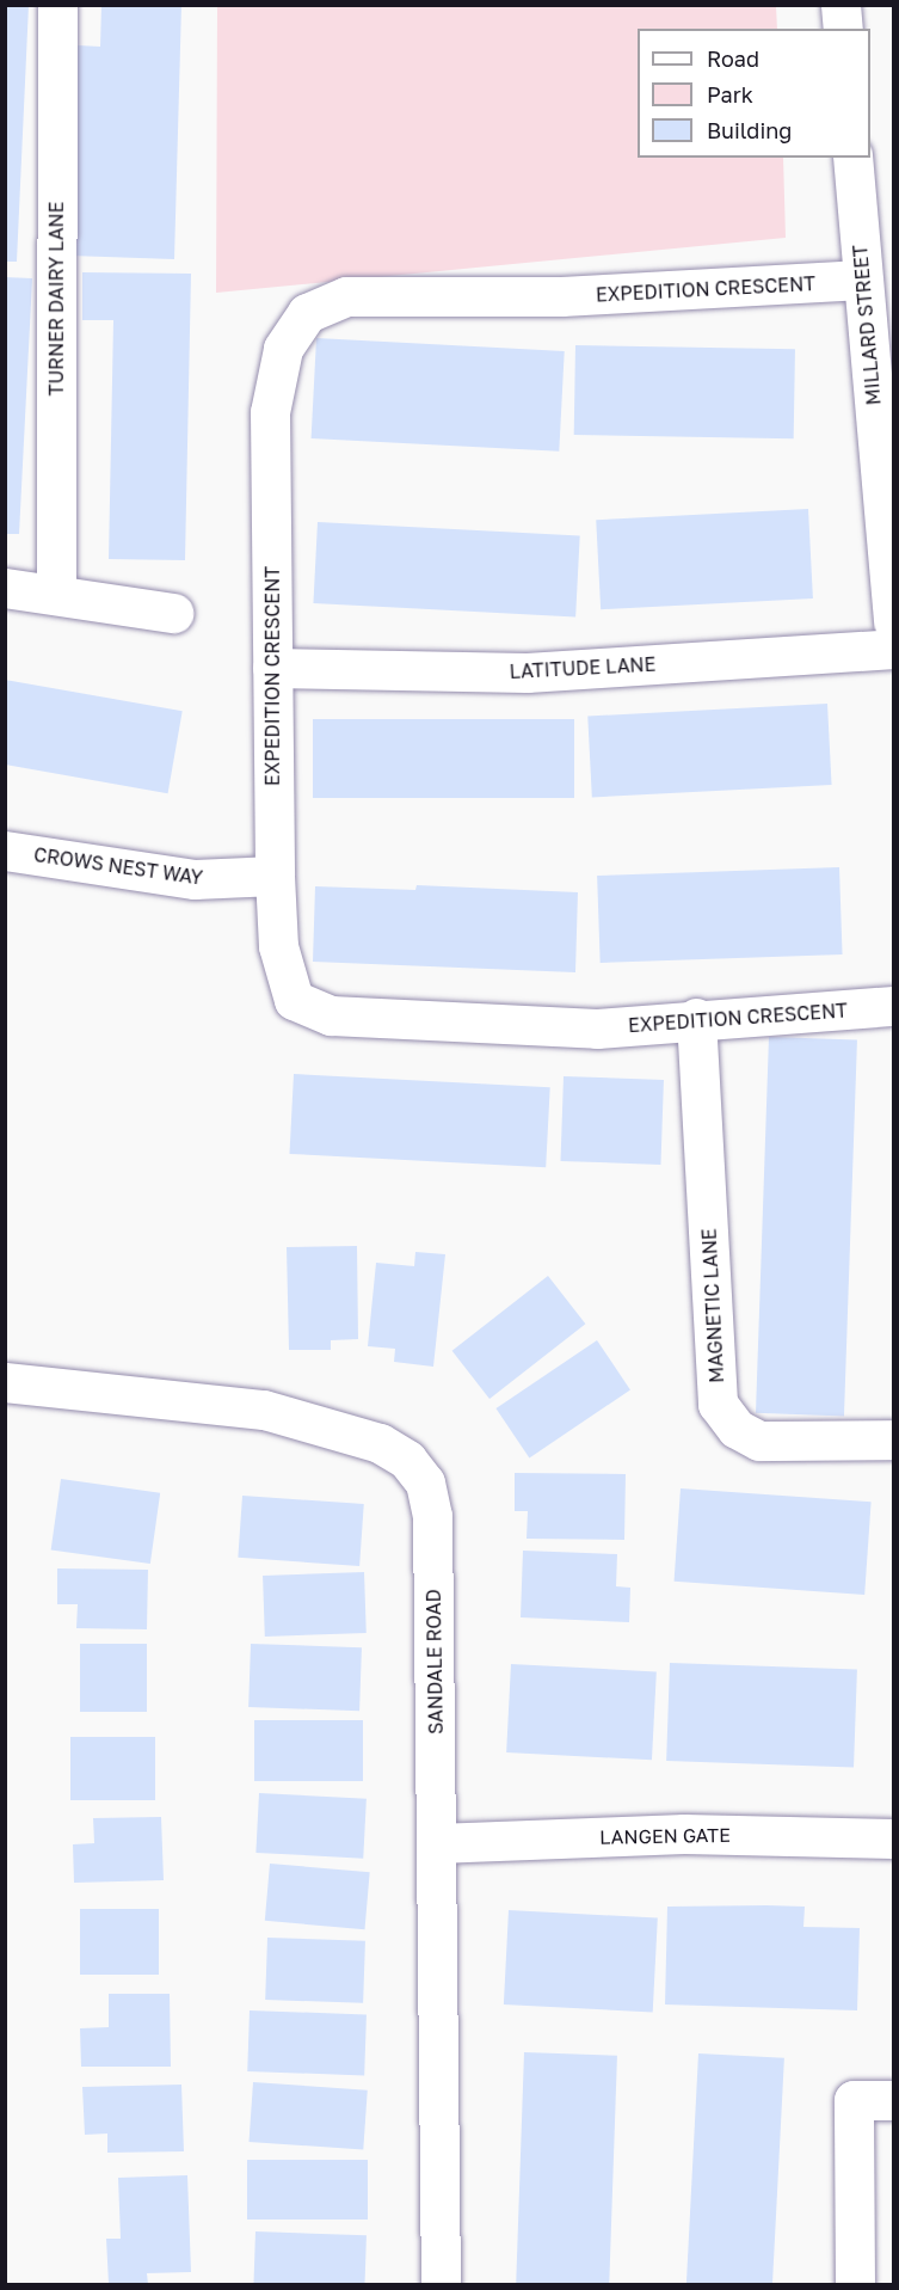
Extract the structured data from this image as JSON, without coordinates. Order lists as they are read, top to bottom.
{
  "streets": {
    "street": [
      "EXPEDITION CRESCENT",
      "TURNER DAIRY LANE",
      "MILLARD STREET",
      "LATITUDE LANE",
      "CROWS NEST WAY",
      "MAGNETIC LANE",
      "SANDALE ROAD",
      "LANGEN GATE"
    ]
  },
  "crossings": [
    ["EXPEDITION CRESCENT", "MILLARD STREET"],
    ["EXPEDITION CRESCENT", "LATITUDE LANE"],
    ["EXPEDITION CRESCENT", "CROWS NEST WAY"],
    ["EXPEDITION CRESCENT", "MAGNETIC LANE"],
    ["SANDALE ROAD", "LANGEN GATE"]
  ],
  "legend": ["Road", "Park", "Building"]
}
